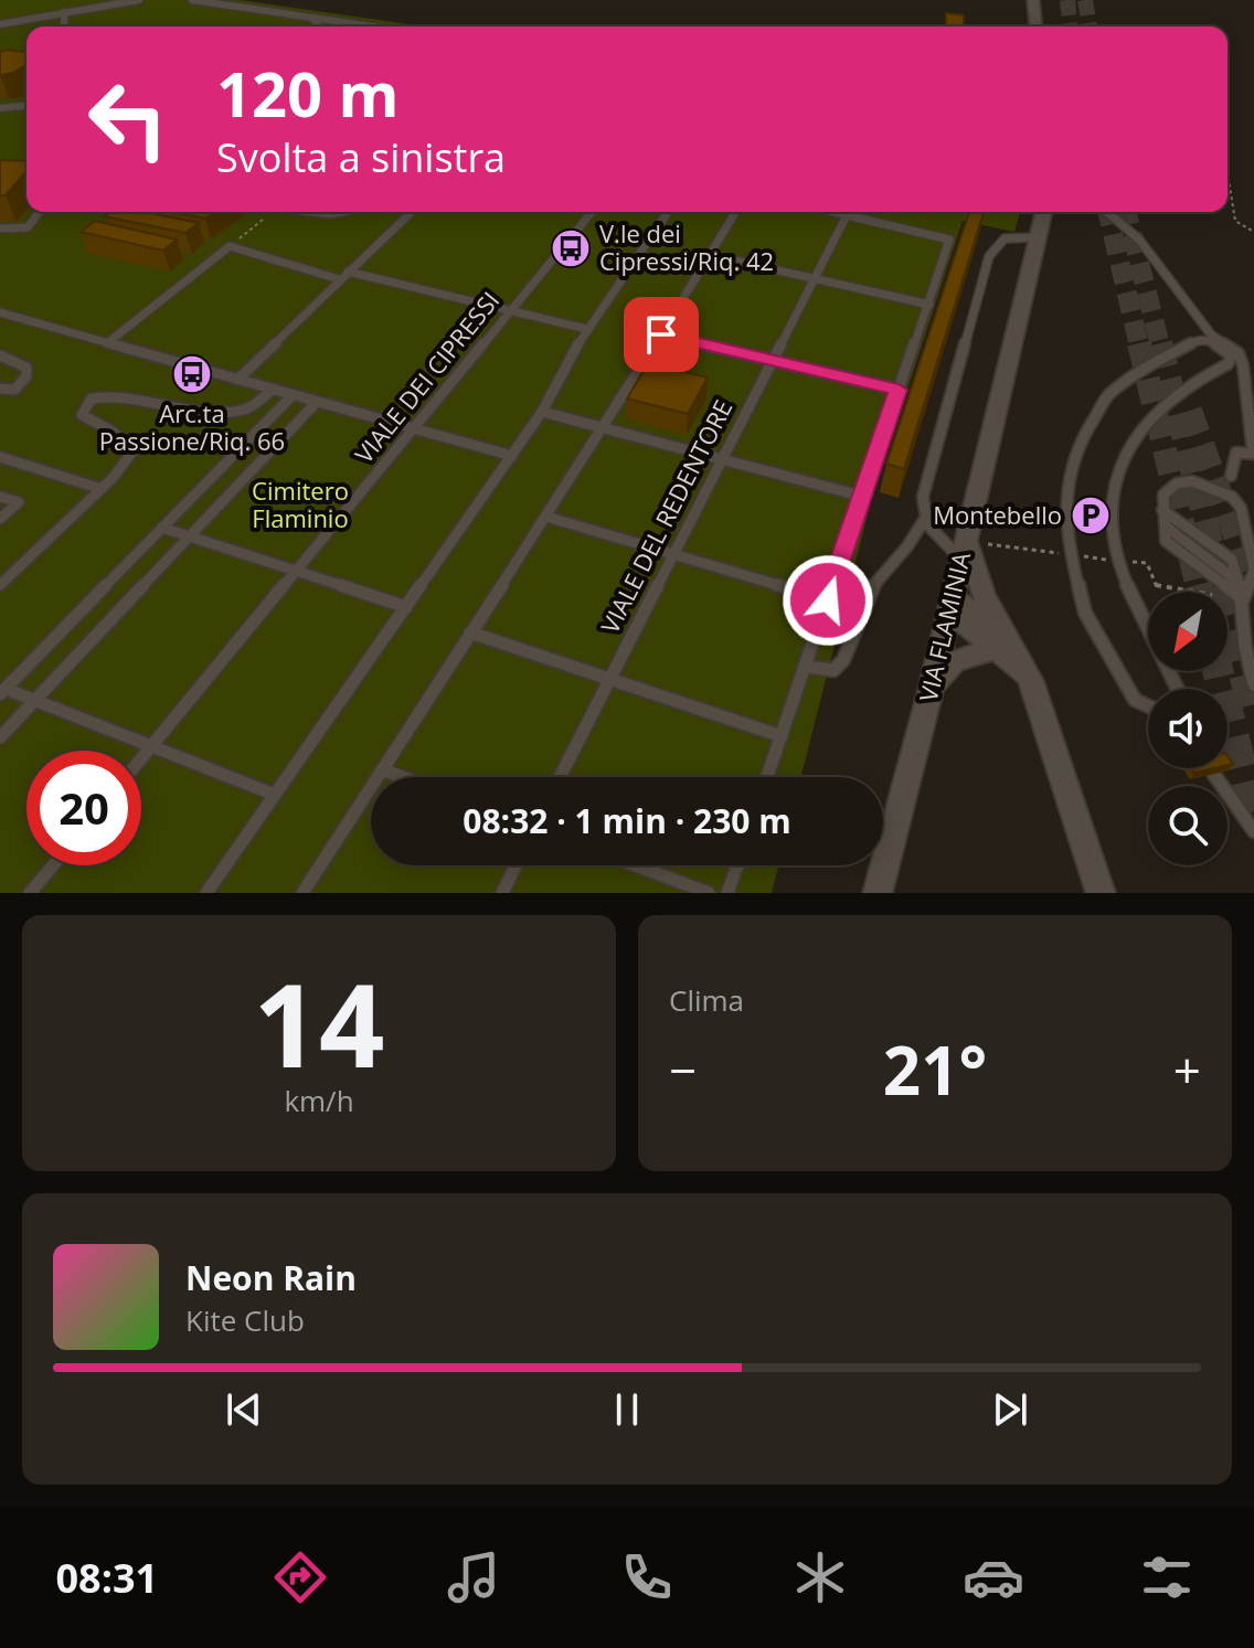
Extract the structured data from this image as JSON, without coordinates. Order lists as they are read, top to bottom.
{
  "streets": {
    "street": ["VIA FLAMINIA"],
    "lane": ["VIALE DEI CIPRESSI", "VIALE DEL REDENTORE"]
  },
  "parks": ["Cimitero Flaminio"],
  "places": {
    "bus stop": ["V.le dei Cipressi/Riq. 42", "Arc.ta Passione/Riq. 66"],
    "parking": ["Montebello"]
  },
  "north": "bottom left",
  "page": {
    "turn": ["120 m", "Svolta a sinistra"],
    "limit": "20",
    "trip": "08:32 · 1 min · 230 m",
    "tile": [
      ["14", "km/h"],
      "Clima"
    ],
    "heat": ["−", "21°", "+"],
    "song": ["Neon Rain", "Kite Club"],
    "tabs": "08:31"
  }
}
